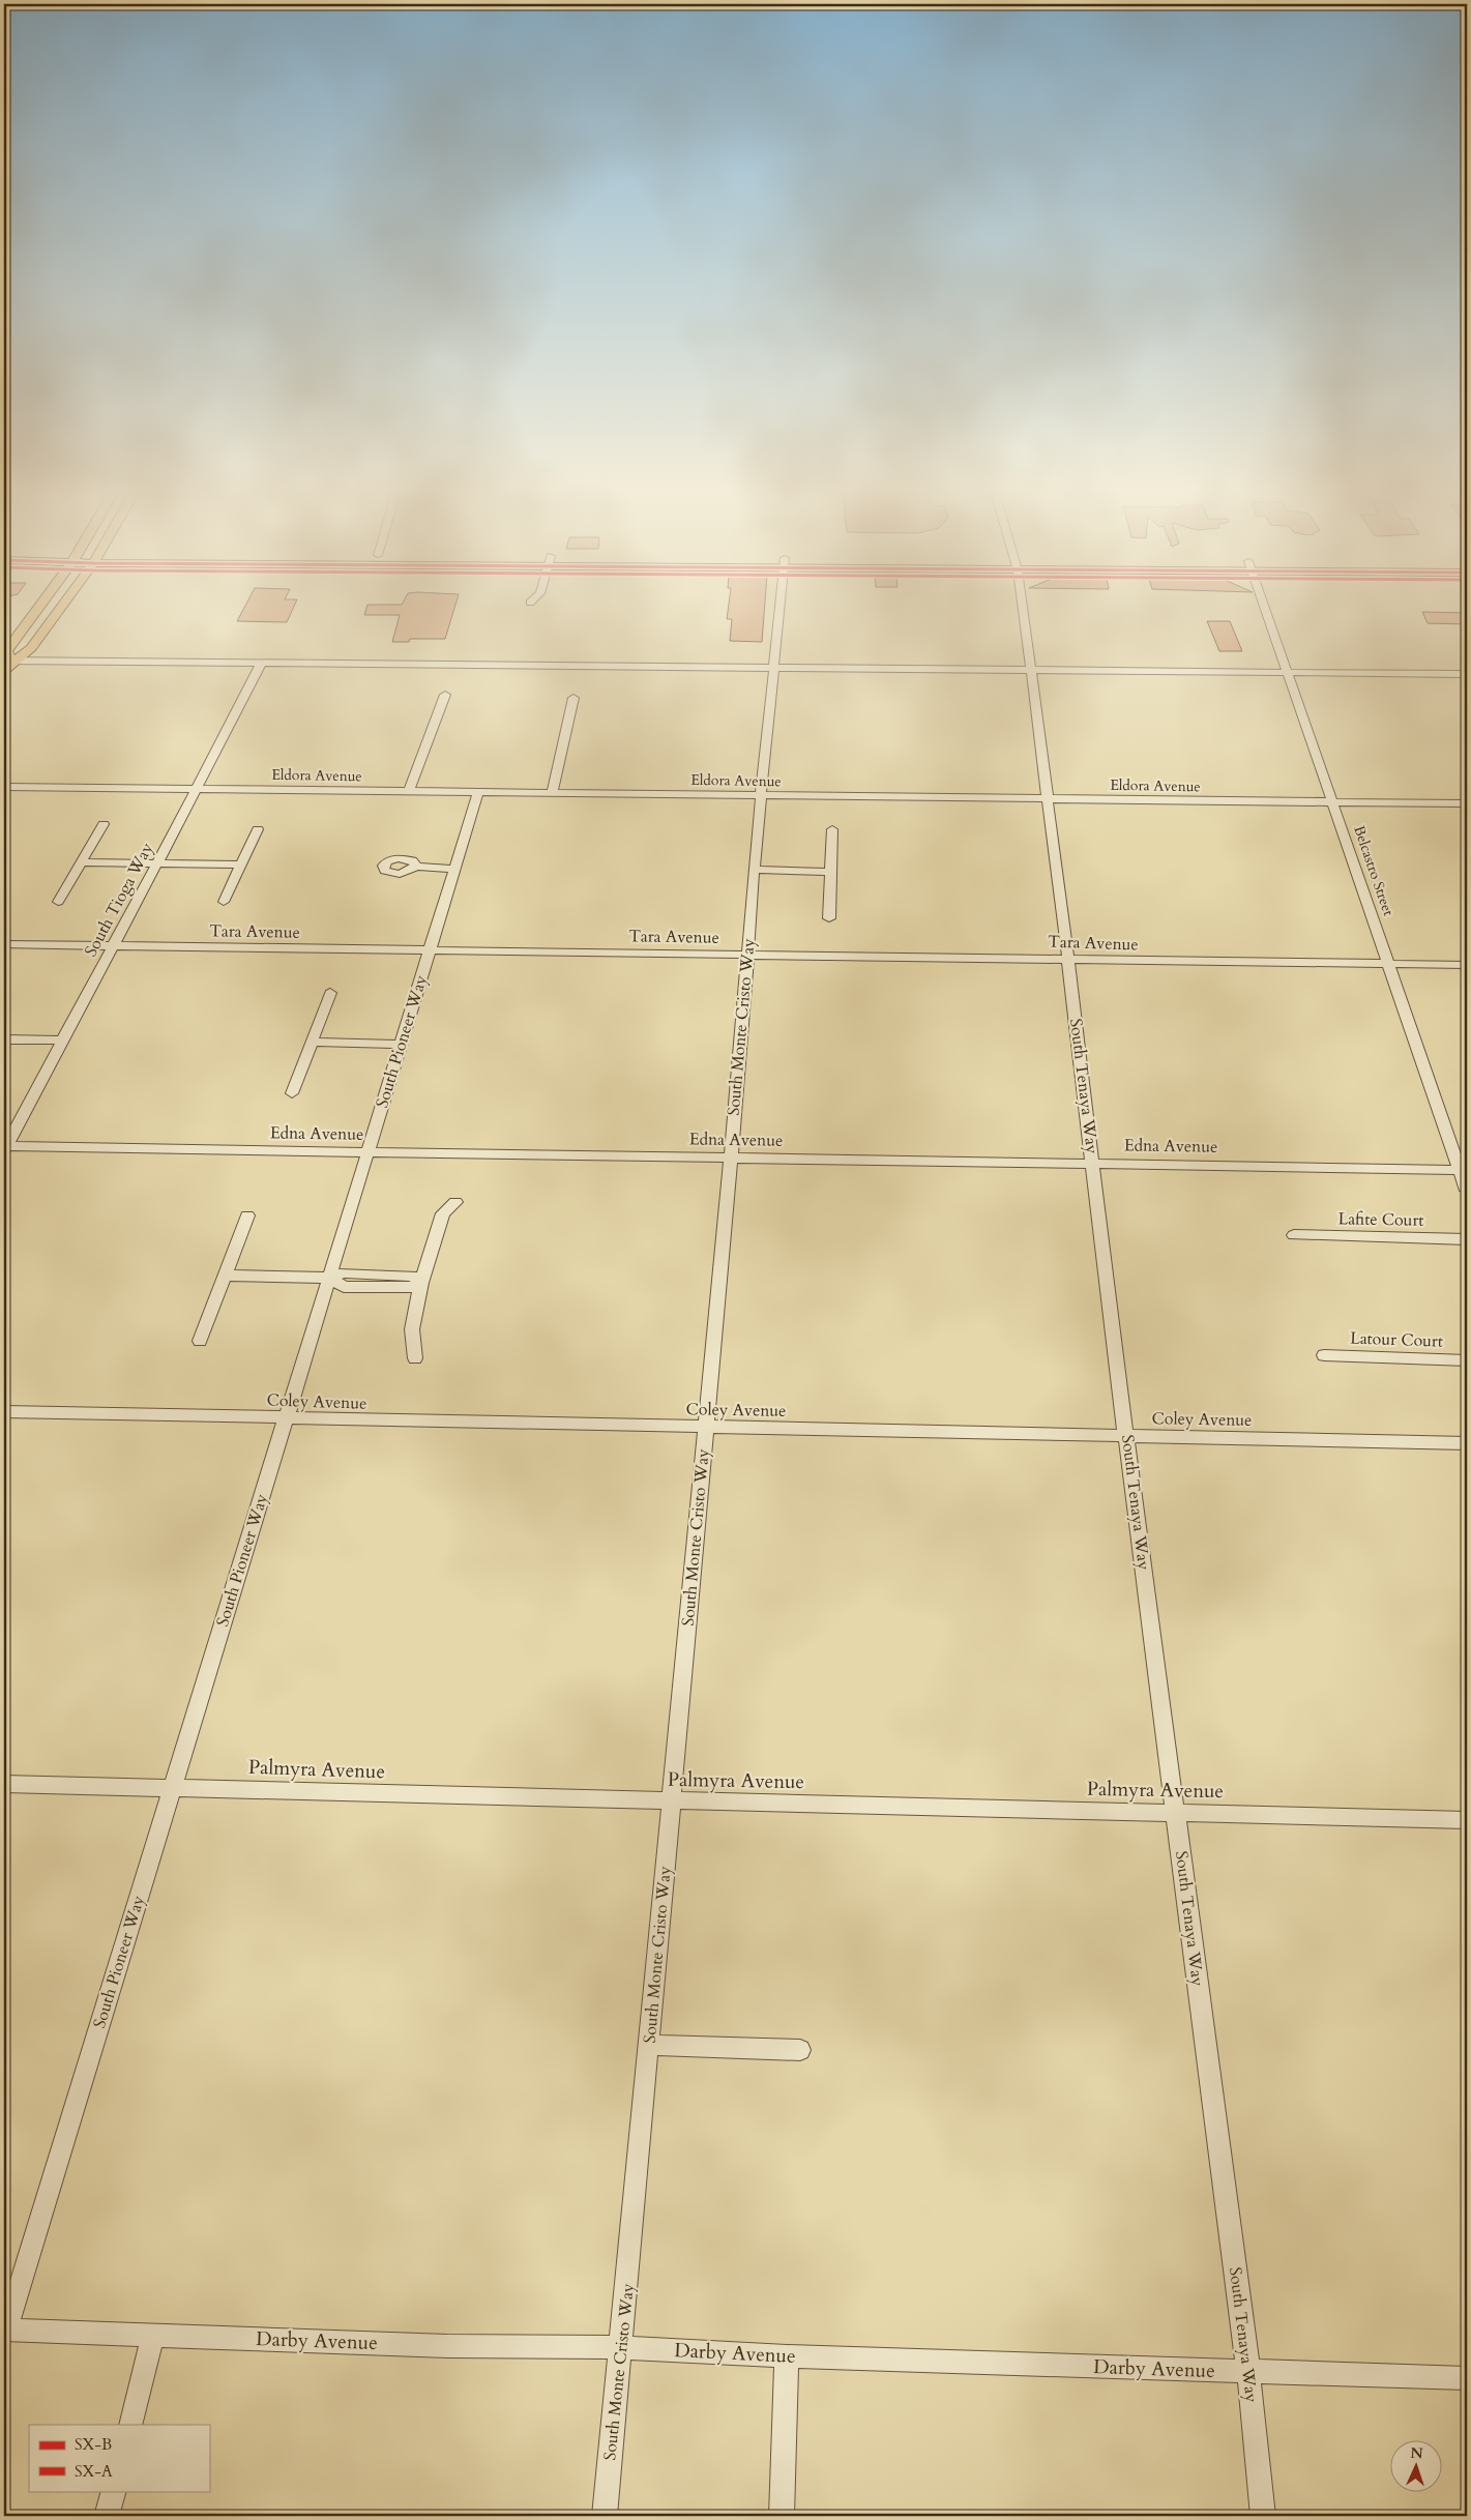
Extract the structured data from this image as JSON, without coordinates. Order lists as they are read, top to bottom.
{
  "streets": {
    "street": [
      "Eldora Avenue",
      "Belcastro Street",
      "South Tioga Way",
      "Tara Avenue",
      "South Monte Cristo Way",
      "South Pioneer Way",
      "South Tenaya Way",
      "Edna Avenue",
      "Lafite Court",
      "Latour Court",
      "Coley Avenue",
      "Palmyra Avenue",
      "Darby Avenue"
    ]
  },
  "crossings": [
    ["Eldora Avenue", "Belcastro Street"],
    ["Eldora Avenue", "South Tioga Way"],
    ["Eldora Avenue", "South Monte Cristo Way"],
    ["Eldora Avenue", "South Pioneer Way"],
    ["Eldora Avenue", "South Tenaya Way"],
    ["Belcastro Street", "Tara Avenue"],
    ["Belcastro Street", "Edna Avenue"],
    ["South Tioga Way", "Tara Avenue"],
    ["South Tioga Way", "Edna Avenue"],
    ["Tara Avenue", "South Monte Cristo Way"],
    ["Tara Avenue", "South Pioneer Way"],
    ["Tara Avenue", "South Tenaya Way"],
    ["South Monte Cristo Way", "Edna Avenue"],
    ["South Monte Cristo Way", "Coley Avenue"],
    ["South Monte Cristo Way", "Palmyra Avenue"],
    ["South Monte Cristo Way", "Darby Avenue"],
    ["South Pioneer Way", "Edna Avenue"],
    ["South Pioneer Way", "Coley Avenue"],
    ["South Pioneer Way", "Palmyra Avenue"],
    ["South Pioneer Way", "Darby Avenue"],
    ["South Tenaya Way", "Edna Avenue"],
    ["South Tenaya Way", "Coley Avenue"],
    ["South Tenaya Way", "Palmyra Avenue"],
    ["South Tenaya Way", "Darby Avenue"]
  ],
  "legend": ["SX-B", "SX-A"],
  "north": "top"
}
